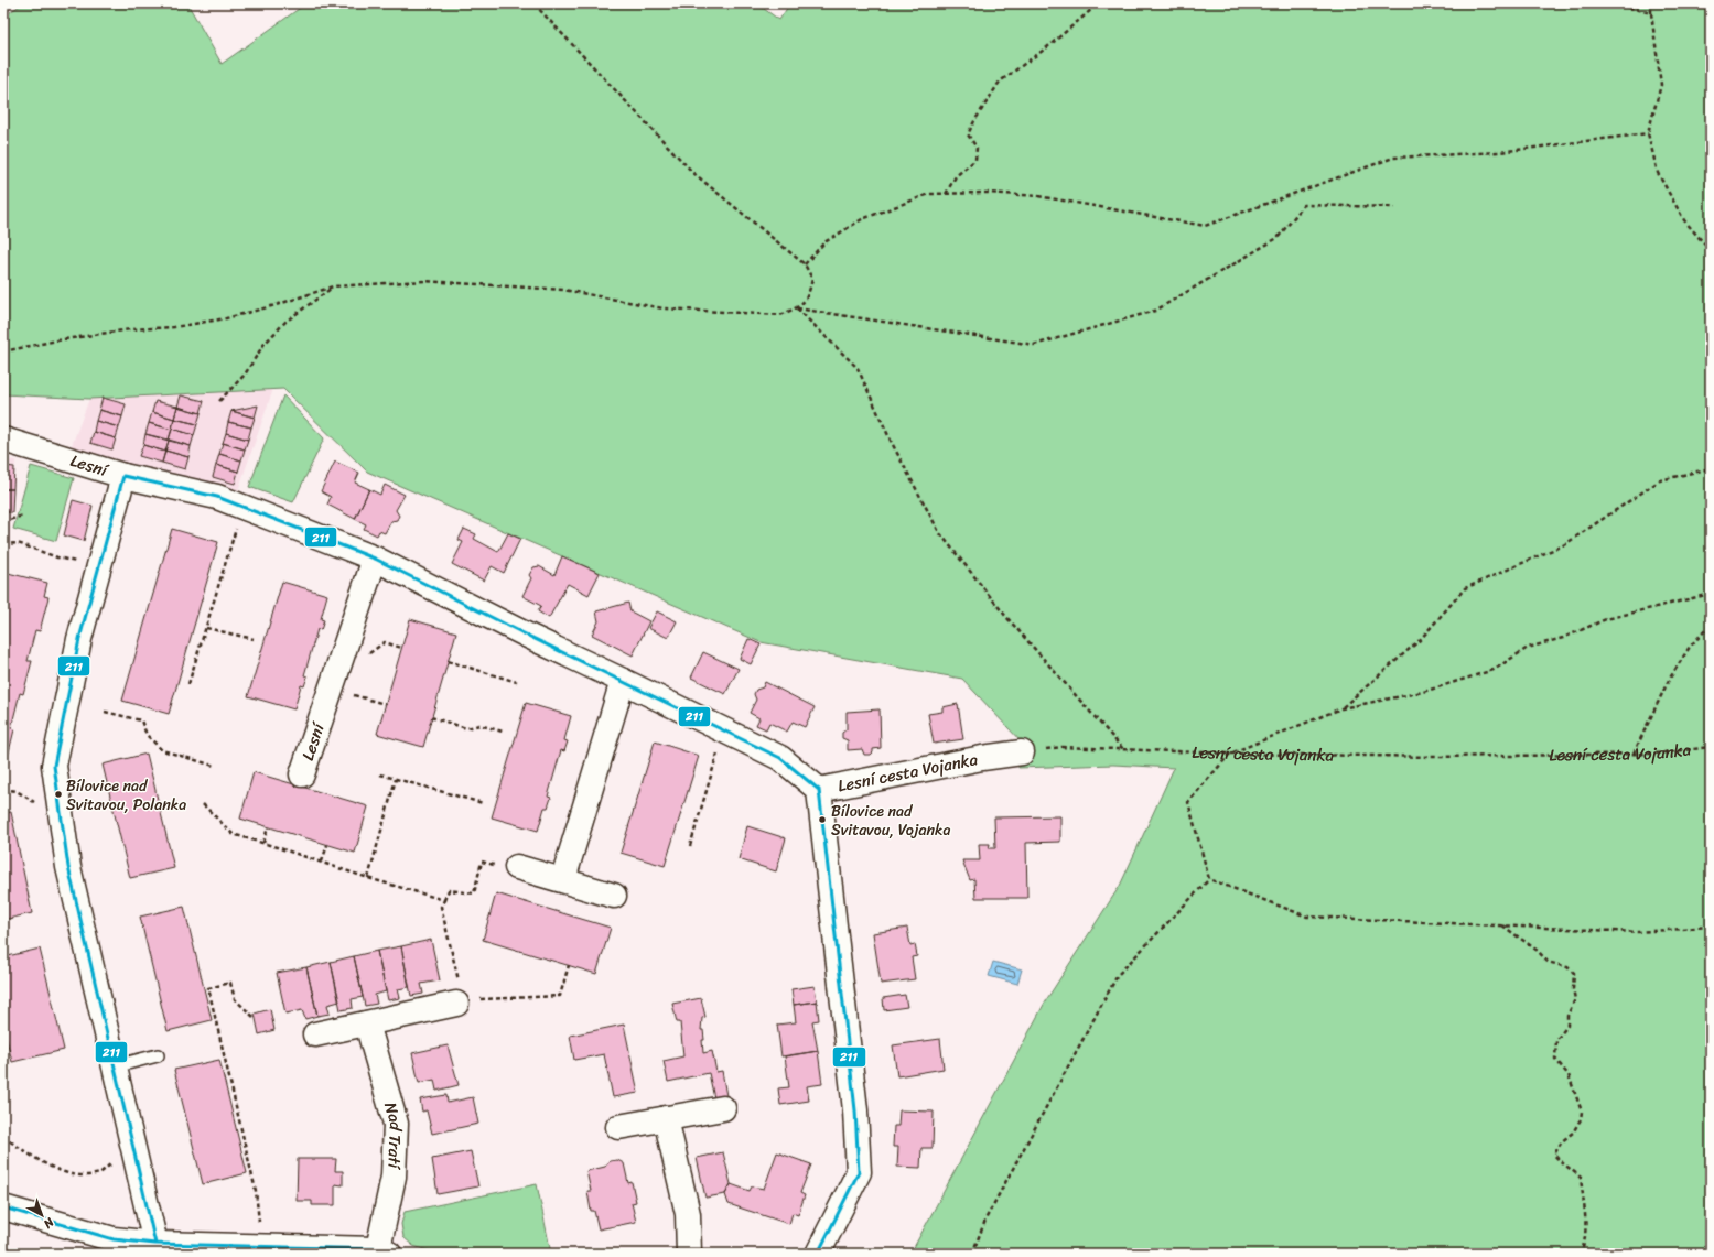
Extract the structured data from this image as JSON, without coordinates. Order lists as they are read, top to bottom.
{
  "streets": {
    "street": ["Lesní", "Lesní cesta Vojanka", "Nad Tratí"]
  },
  "crossings": [
    ["Lesní", "Lesní cesta Vojanka"]
  ],
  "places": ["Bílovice nad Svitavou, Polanka", "Bílovice nad Svitavou, Vojanka"],
  "lines": ["transit line 211"],
  "north": "bottom right"
}
